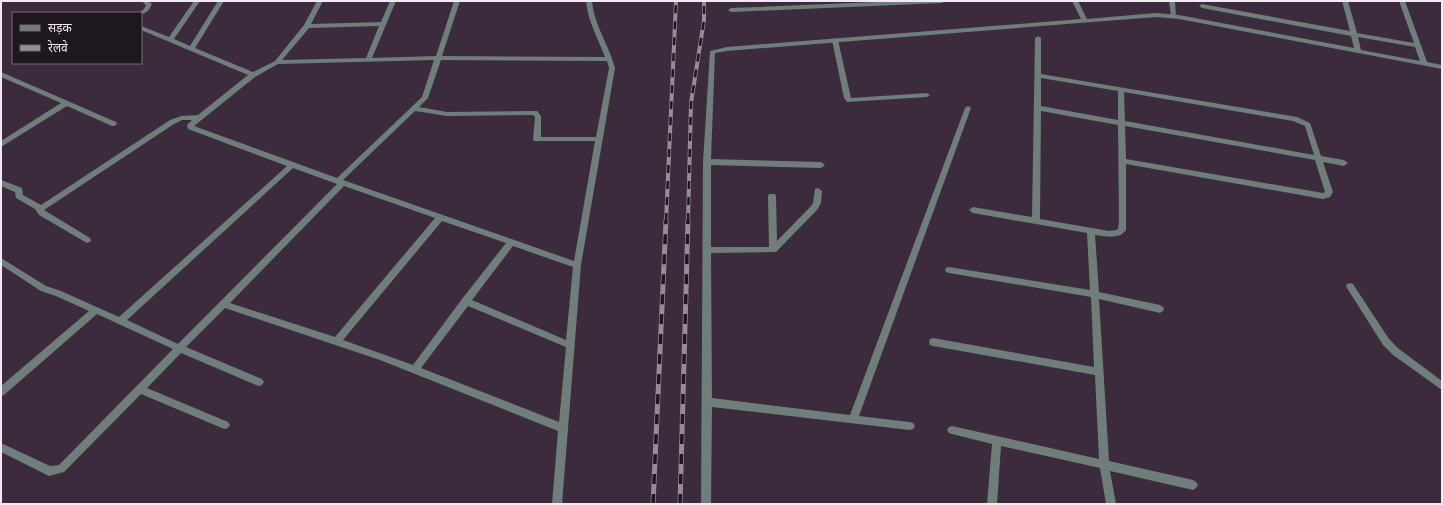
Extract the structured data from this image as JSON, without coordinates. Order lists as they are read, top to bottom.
{
  "legend": ["सड़क", "रेलवे"]
}
